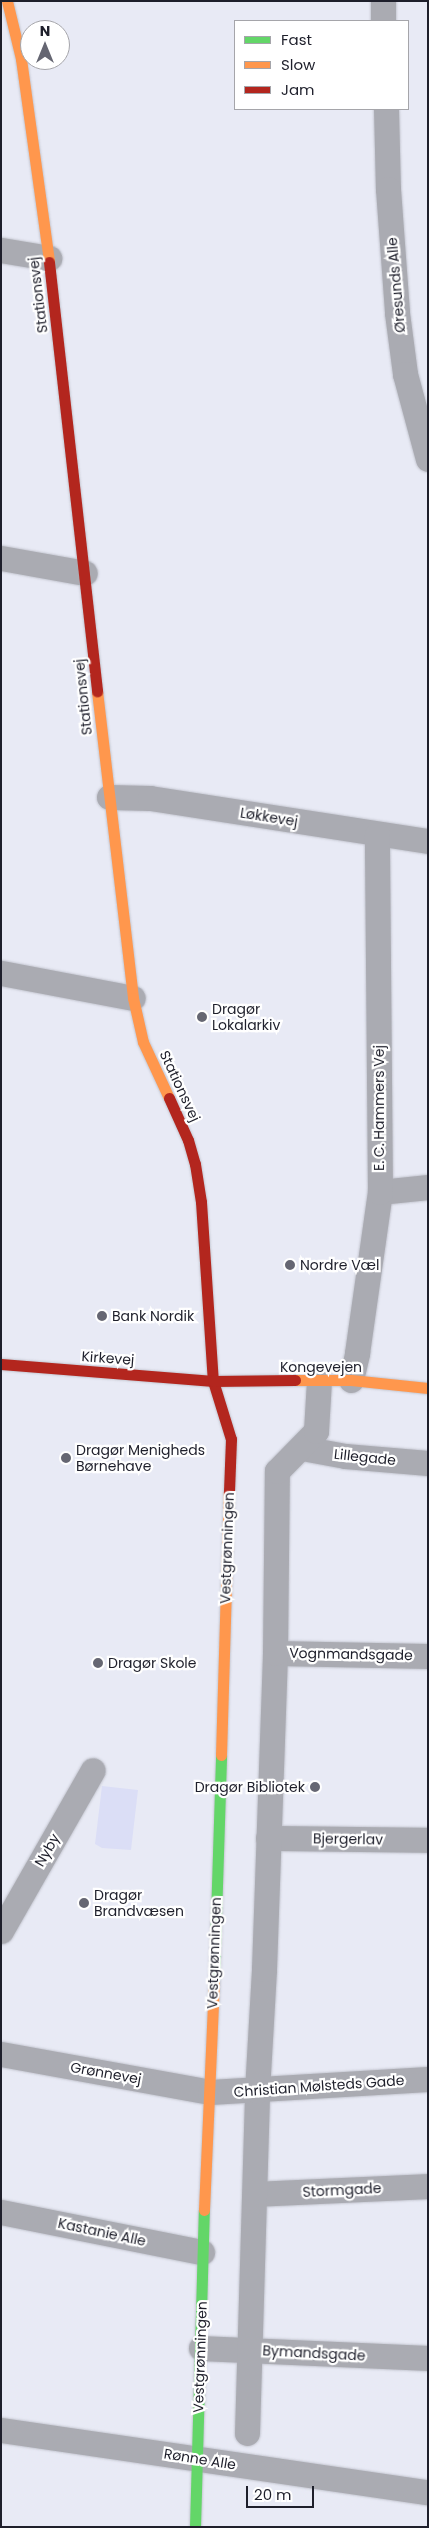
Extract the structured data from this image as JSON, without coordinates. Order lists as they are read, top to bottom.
{
  "streets": {
    "street": [
      "Øresunds Alle",
      "Stationsvej",
      "Løkkevej",
      "E. C. Hammers Vej",
      "Kirkevej",
      "Kongevejen",
      "Lillegade",
      "Vestgrønningen",
      "Vognmandsgade",
      "Bjergerlav",
      "Nyby",
      "Grønnevej",
      "Christian Mølsteds Gade",
      "Stormgade",
      "Kastanie Alle",
      "Bymandsgade",
      "Rønne Alle"
    ]
  },
  "crossings": [
    ["Stationsvej", "Løkkevej"],
    ["Stationsvej", "Kirkevej"],
    ["Stationsvej", "Kongevejen"],
    ["Stationsvej", "Vestgrønningen"],
    ["Løkkevej", "E. C. Hammers Vej"],
    ["E. C. Hammers Vej", "Kongevejen"],
    ["Kirkevej", "Kongevejen"],
    ["Kirkevej", "Vestgrønningen"],
    ["Kongevejen", "Vestgrønningen"],
    ["Vestgrønningen", "Grønnevej"],
    ["Vestgrønningen", "Christian Mølsteds Gade"],
    ["Vestgrønningen", "Kastanie Alle"],
    ["Vestgrønningen", "Bymandsgade"],
    ["Vestgrønningen", "Rønne Alle"],
    ["Grønnevej", "Christian Mølsteds Gade"]
  ],
  "places": [
    "Dragør Lokalarkiv",
    "Nordre Væl",
    "Bank Nordik",
    "Dragør Menigheds Børnehave",
    "Dragør Skole",
    "Dragør Bibliotek",
    "Dragør Brandvæsen"
  ],
  "legend": ["Fast", "Slow", "Jam"],
  "scale_bar": "20 m",
  "north": "top"
}
